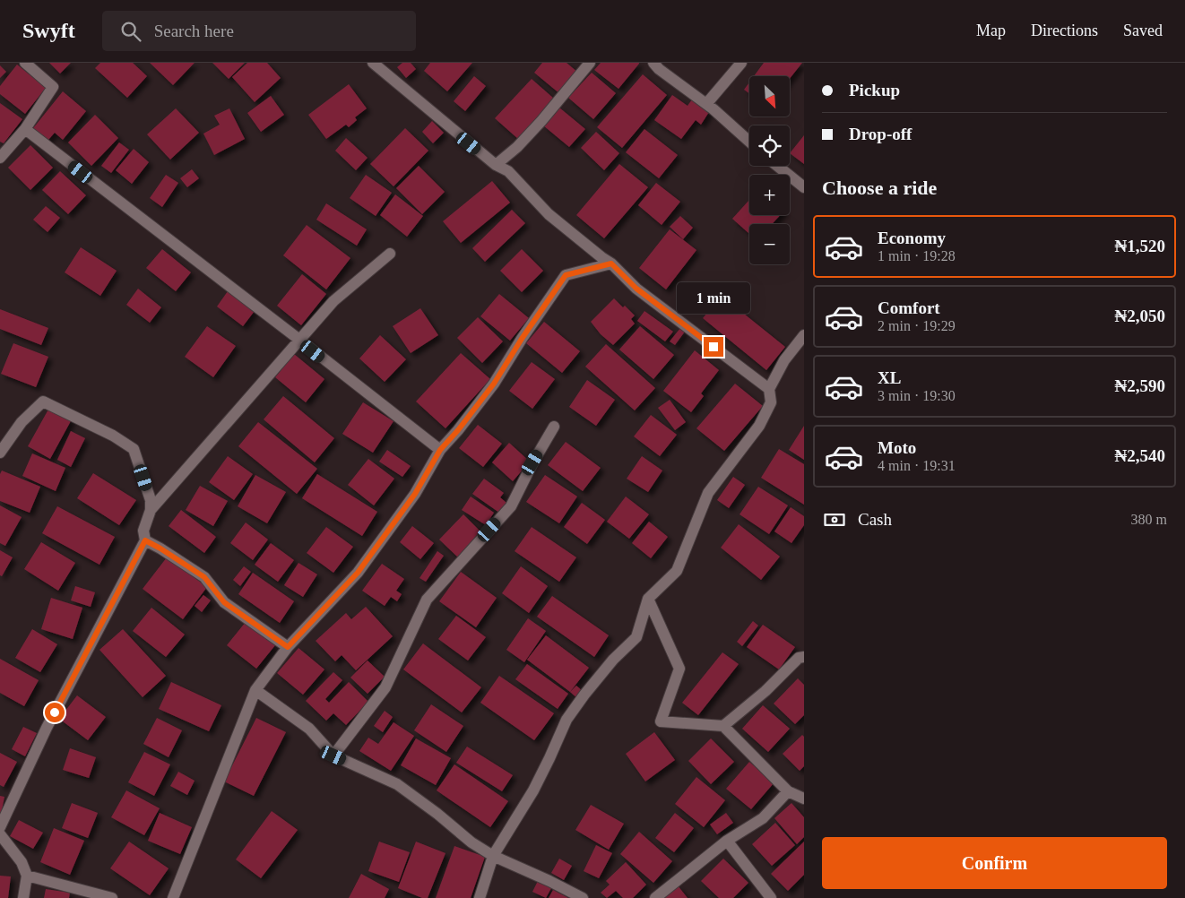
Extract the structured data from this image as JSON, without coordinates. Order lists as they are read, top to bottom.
{
  "north": "bottom right",
  "page": {
    "header": "Swyft",
    "search": "Search here",
    "nav": ["Map", "Directions", "Saved"],
    "banner": ["Pickup", "Drop-off"],
    "map_buttons": ["+", "−"],
    "heading": "Choose a ride",
    "list": [
      {
        "name": "Economy",
        "note": "1 min · 19:28",
        "value": "₦1,520"
      },
      {
        "name": "Comfort",
        "note": "2 min · 19:29",
        "value": "₦2,050"
      },
      {
        "name": "XL",
        "note": "3 min · 19:30",
        "value": "₦2,590"
      },
      {
        "name": "Moto",
        "note": "4 min · 19:31",
        "value": "₦2,540"
      }
    ],
    "bubble": "1 min",
    "pay": ["Cash", "380 m"],
    "buttons": "Confirm"
  }
}
